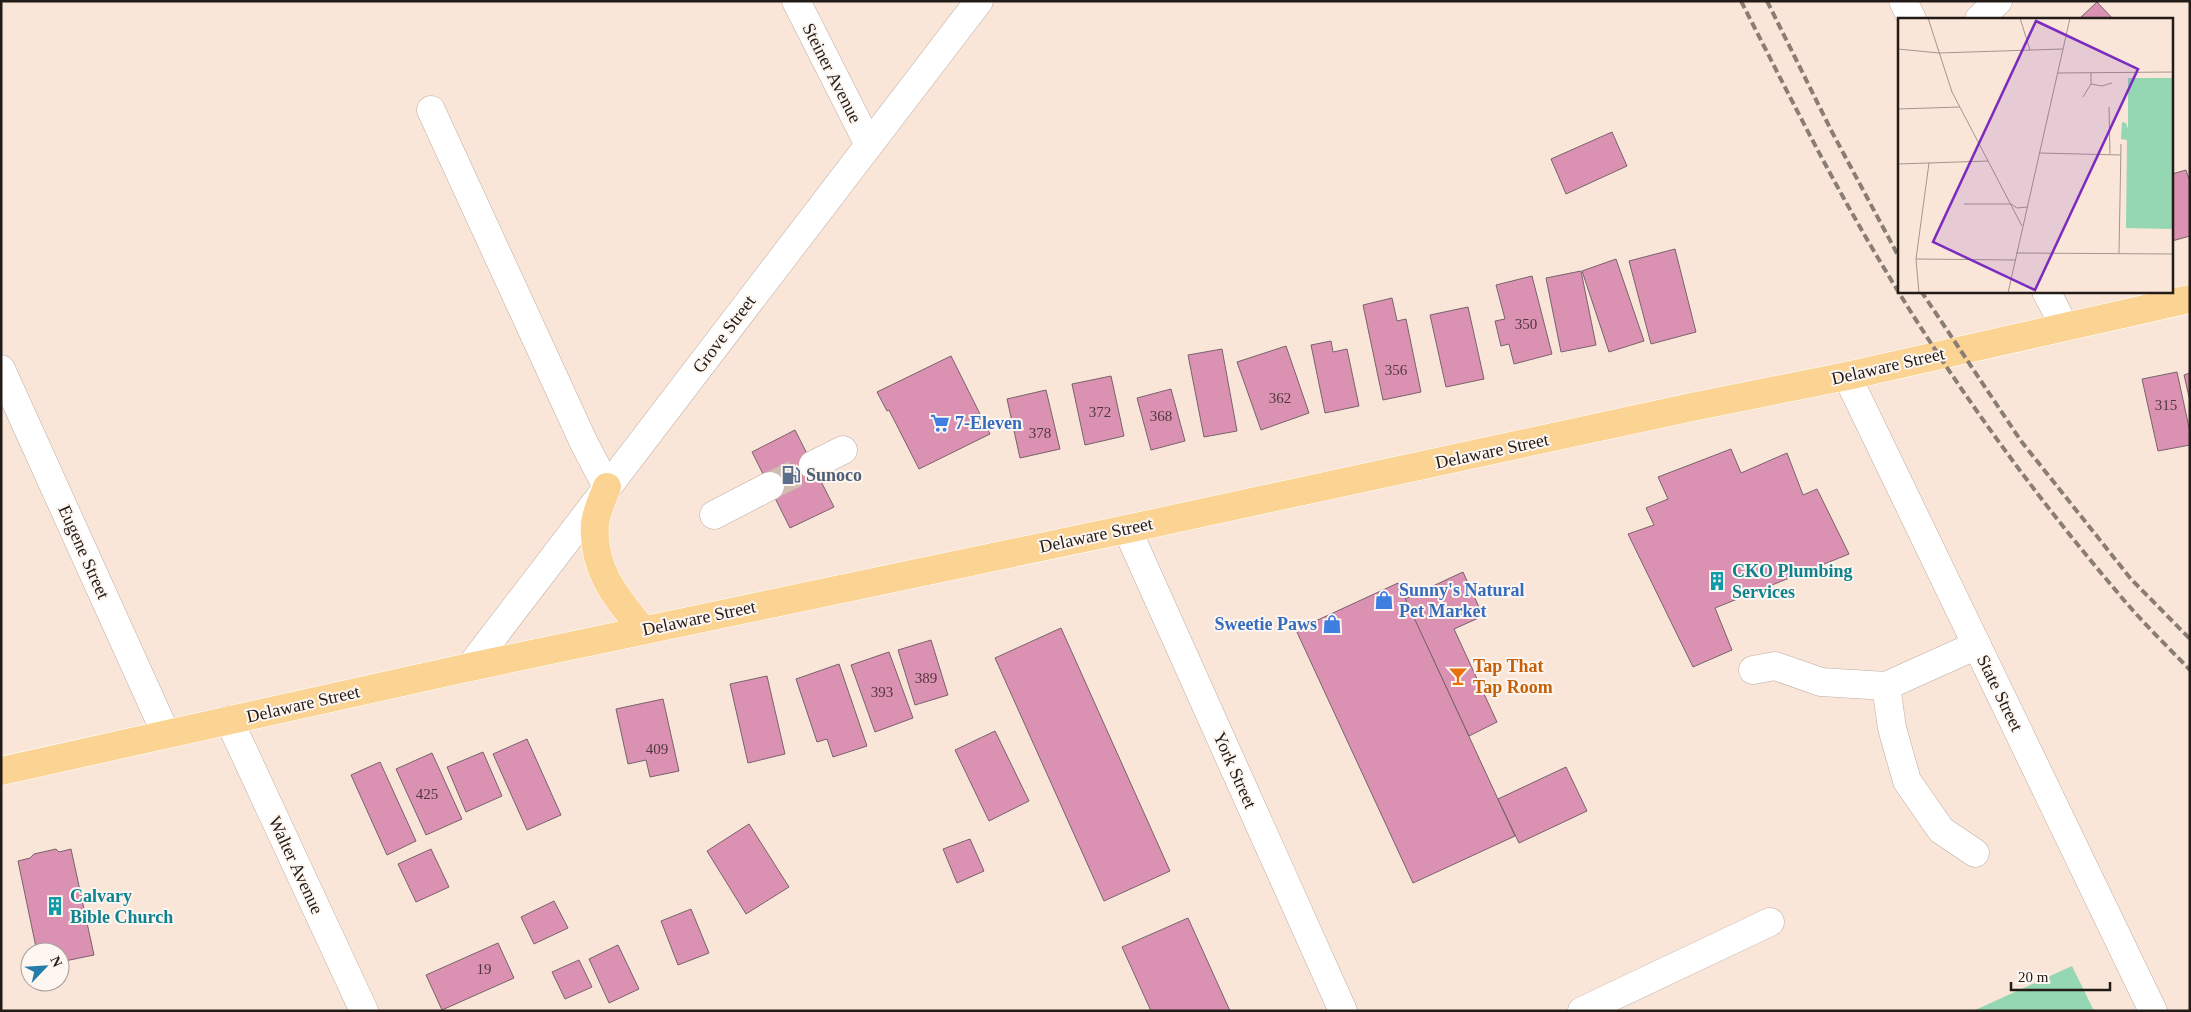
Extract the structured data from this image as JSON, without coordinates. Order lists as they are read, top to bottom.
{
  "streets": {
    "main road": ["Delaware Street"],
    "street": [
      "Steiner Avenue",
      "Grove Street",
      "Eugene Street",
      "State Street",
      "York Street",
      "Walter Avenue"
    ]
  },
  "crossings": [
    ["Steiner Avenue", "Grove Street"],
    ["Grove Street", "Delaware Street"],
    ["Delaware Street", "Eugene Street"],
    ["Delaware Street", "State Street"],
    ["Delaware Street", "York Street"],
    ["Delaware Street", "Walter Avenue"]
  ],
  "places": {
    "supermarket": ["7-Eleven"],
    "fuel station": ["Sunoco"],
    "building": ["CKO Plumbing Services", "Calvary Bible Church"],
    "shop": ["Sunny's Natural Pet Market", "Sweetie Paws"],
    "bar": ["Tap That Tap Room"]
  },
  "house_numbers": [
    "350",
    "356",
    "362",
    "315",
    "372",
    "368",
    "378",
    "389",
    "393",
    "409",
    "425",
    "19"
  ],
  "scale_bar": "20 m",
  "north": "top right"
}
